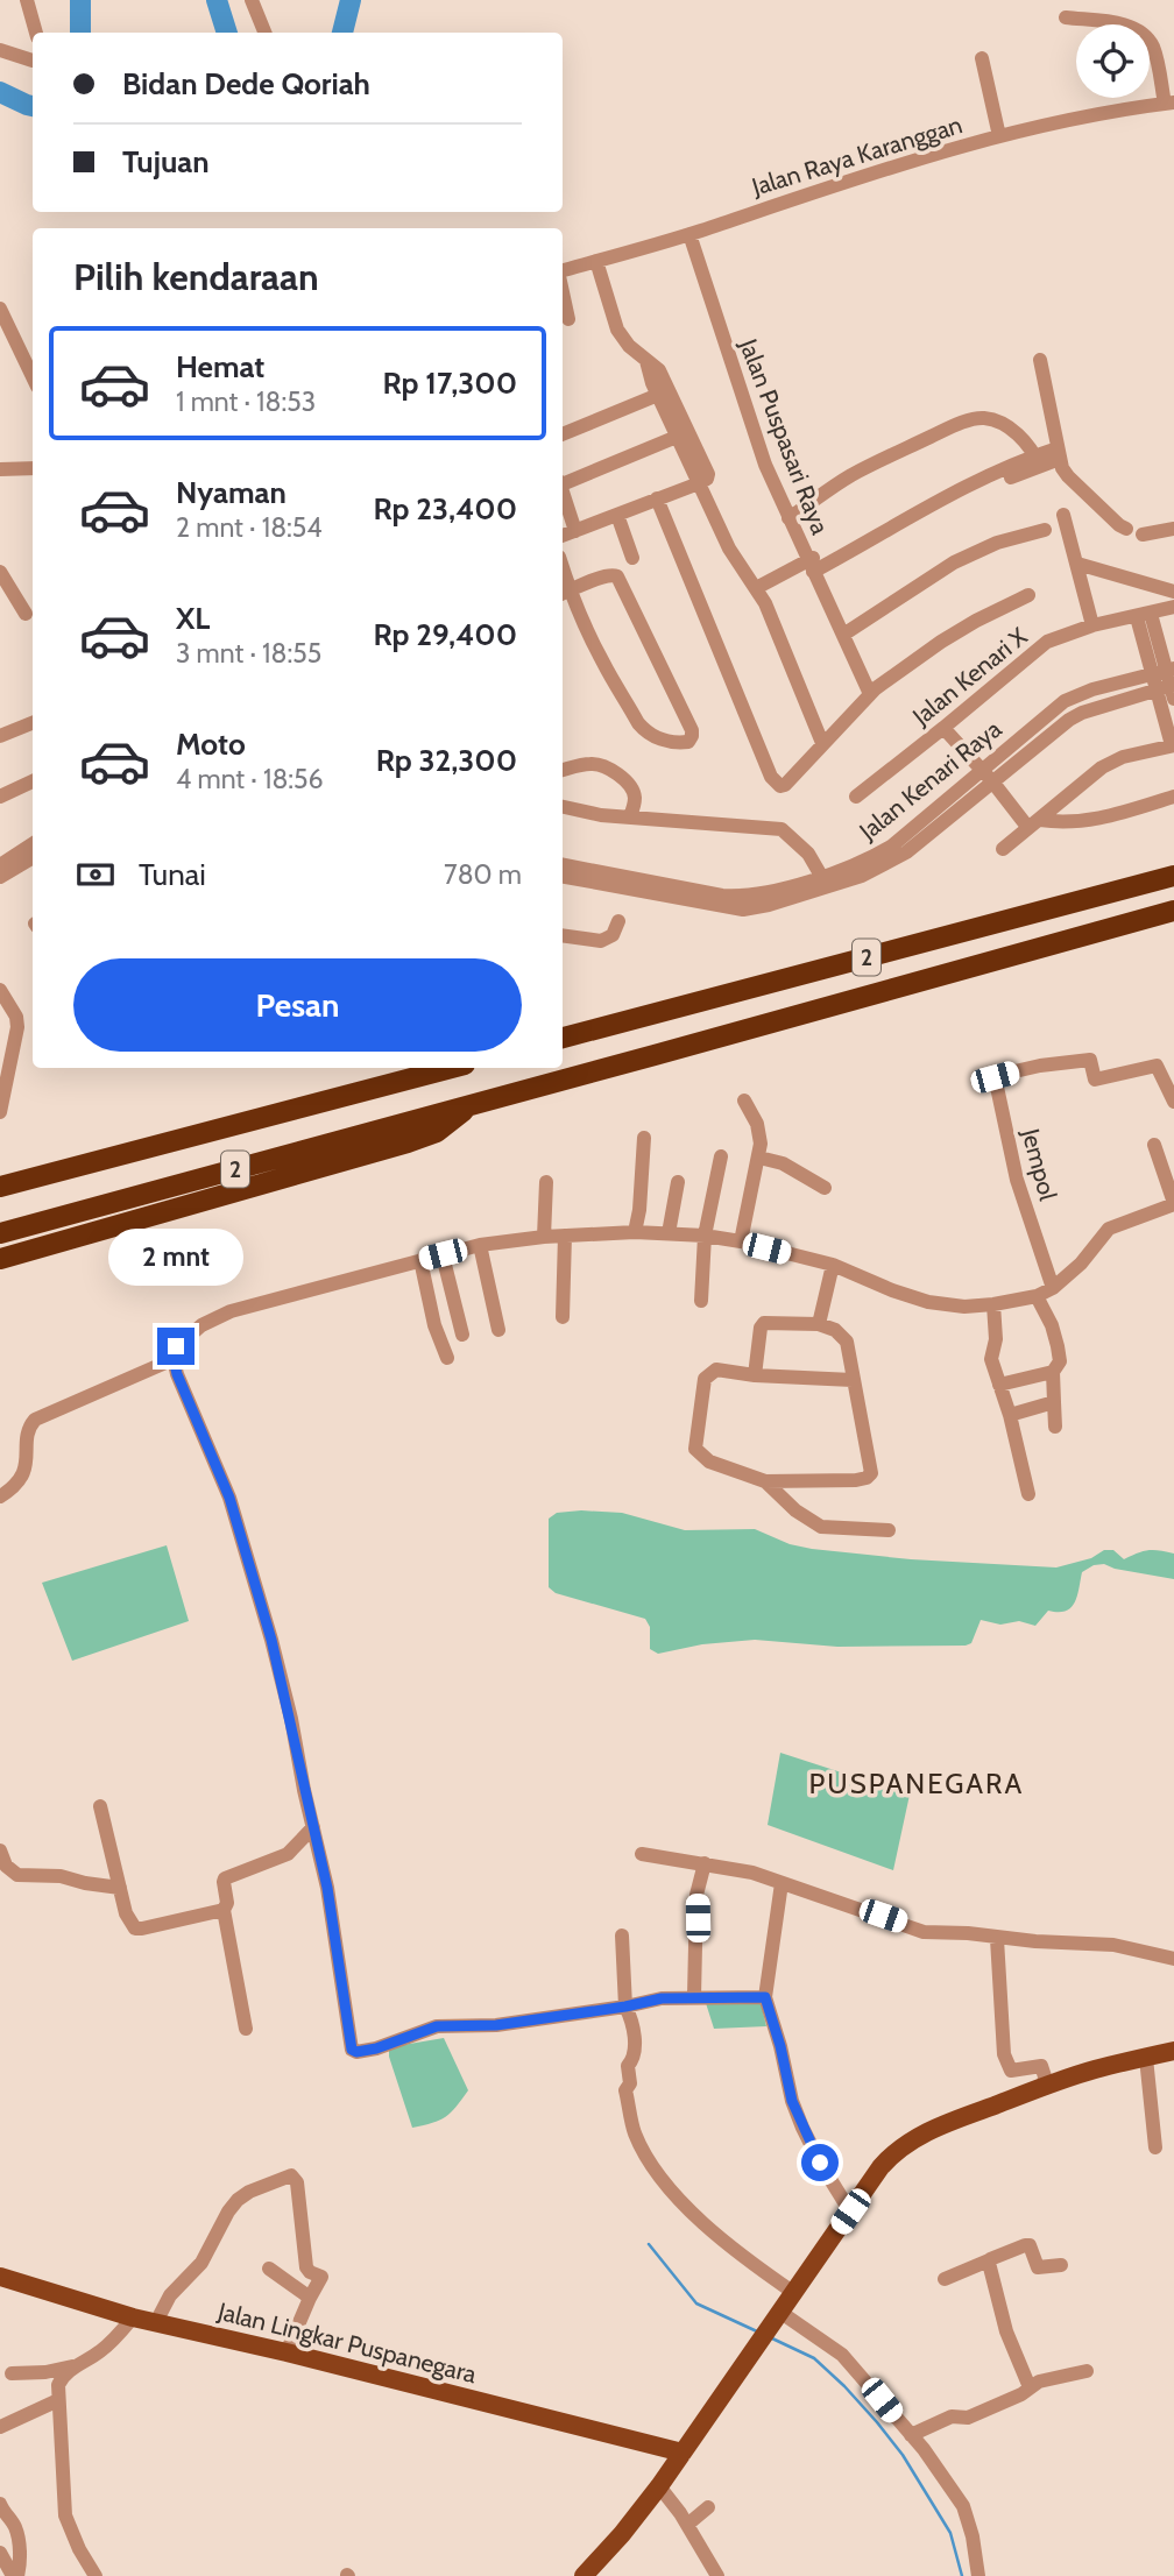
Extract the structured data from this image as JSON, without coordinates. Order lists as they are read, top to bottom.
{
  "streets": {
    "highway": ["2"],
    "main road": ["Jalan Lingkar Puspanegara"],
    "street": [
      "Jalan Raya Karanggan",
      "Jalan Puspasari Raya",
      "Jalan Kenari X",
      "Jalan Kenari Raya",
      "Jempol"
    ]
  },
  "crossings": [
    ["Jalan Raya Karanggan", "Jalan Puspasari Raya"]
  ],
  "districts": ["PUSPANEGARA"],
  "page": {
    "banner": ["Bidan Dede Qoriah", "Tujuan"],
    "heading": "Pilih kendaraan",
    "list": [
      {
        "name": "Hemat",
        "note": "1 mnt · 18:53",
        "value": "Rp 17,300"
      },
      {
        "name": "Nyaman",
        "note": "2 mnt · 18:54",
        "value": "Rp 23,400"
      },
      {
        "name": "XL",
        "note": "3 mnt · 18:55",
        "value": "Rp 29,400"
      },
      {
        "name": "Moto",
        "note": "4 mnt · 18:56",
        "value": "Rp 32,300"
      }
    ],
    "pay": ["Tunai", "780 m"],
    "buttons": "Pesan",
    "bubble": "2 mnt"
  }
}
